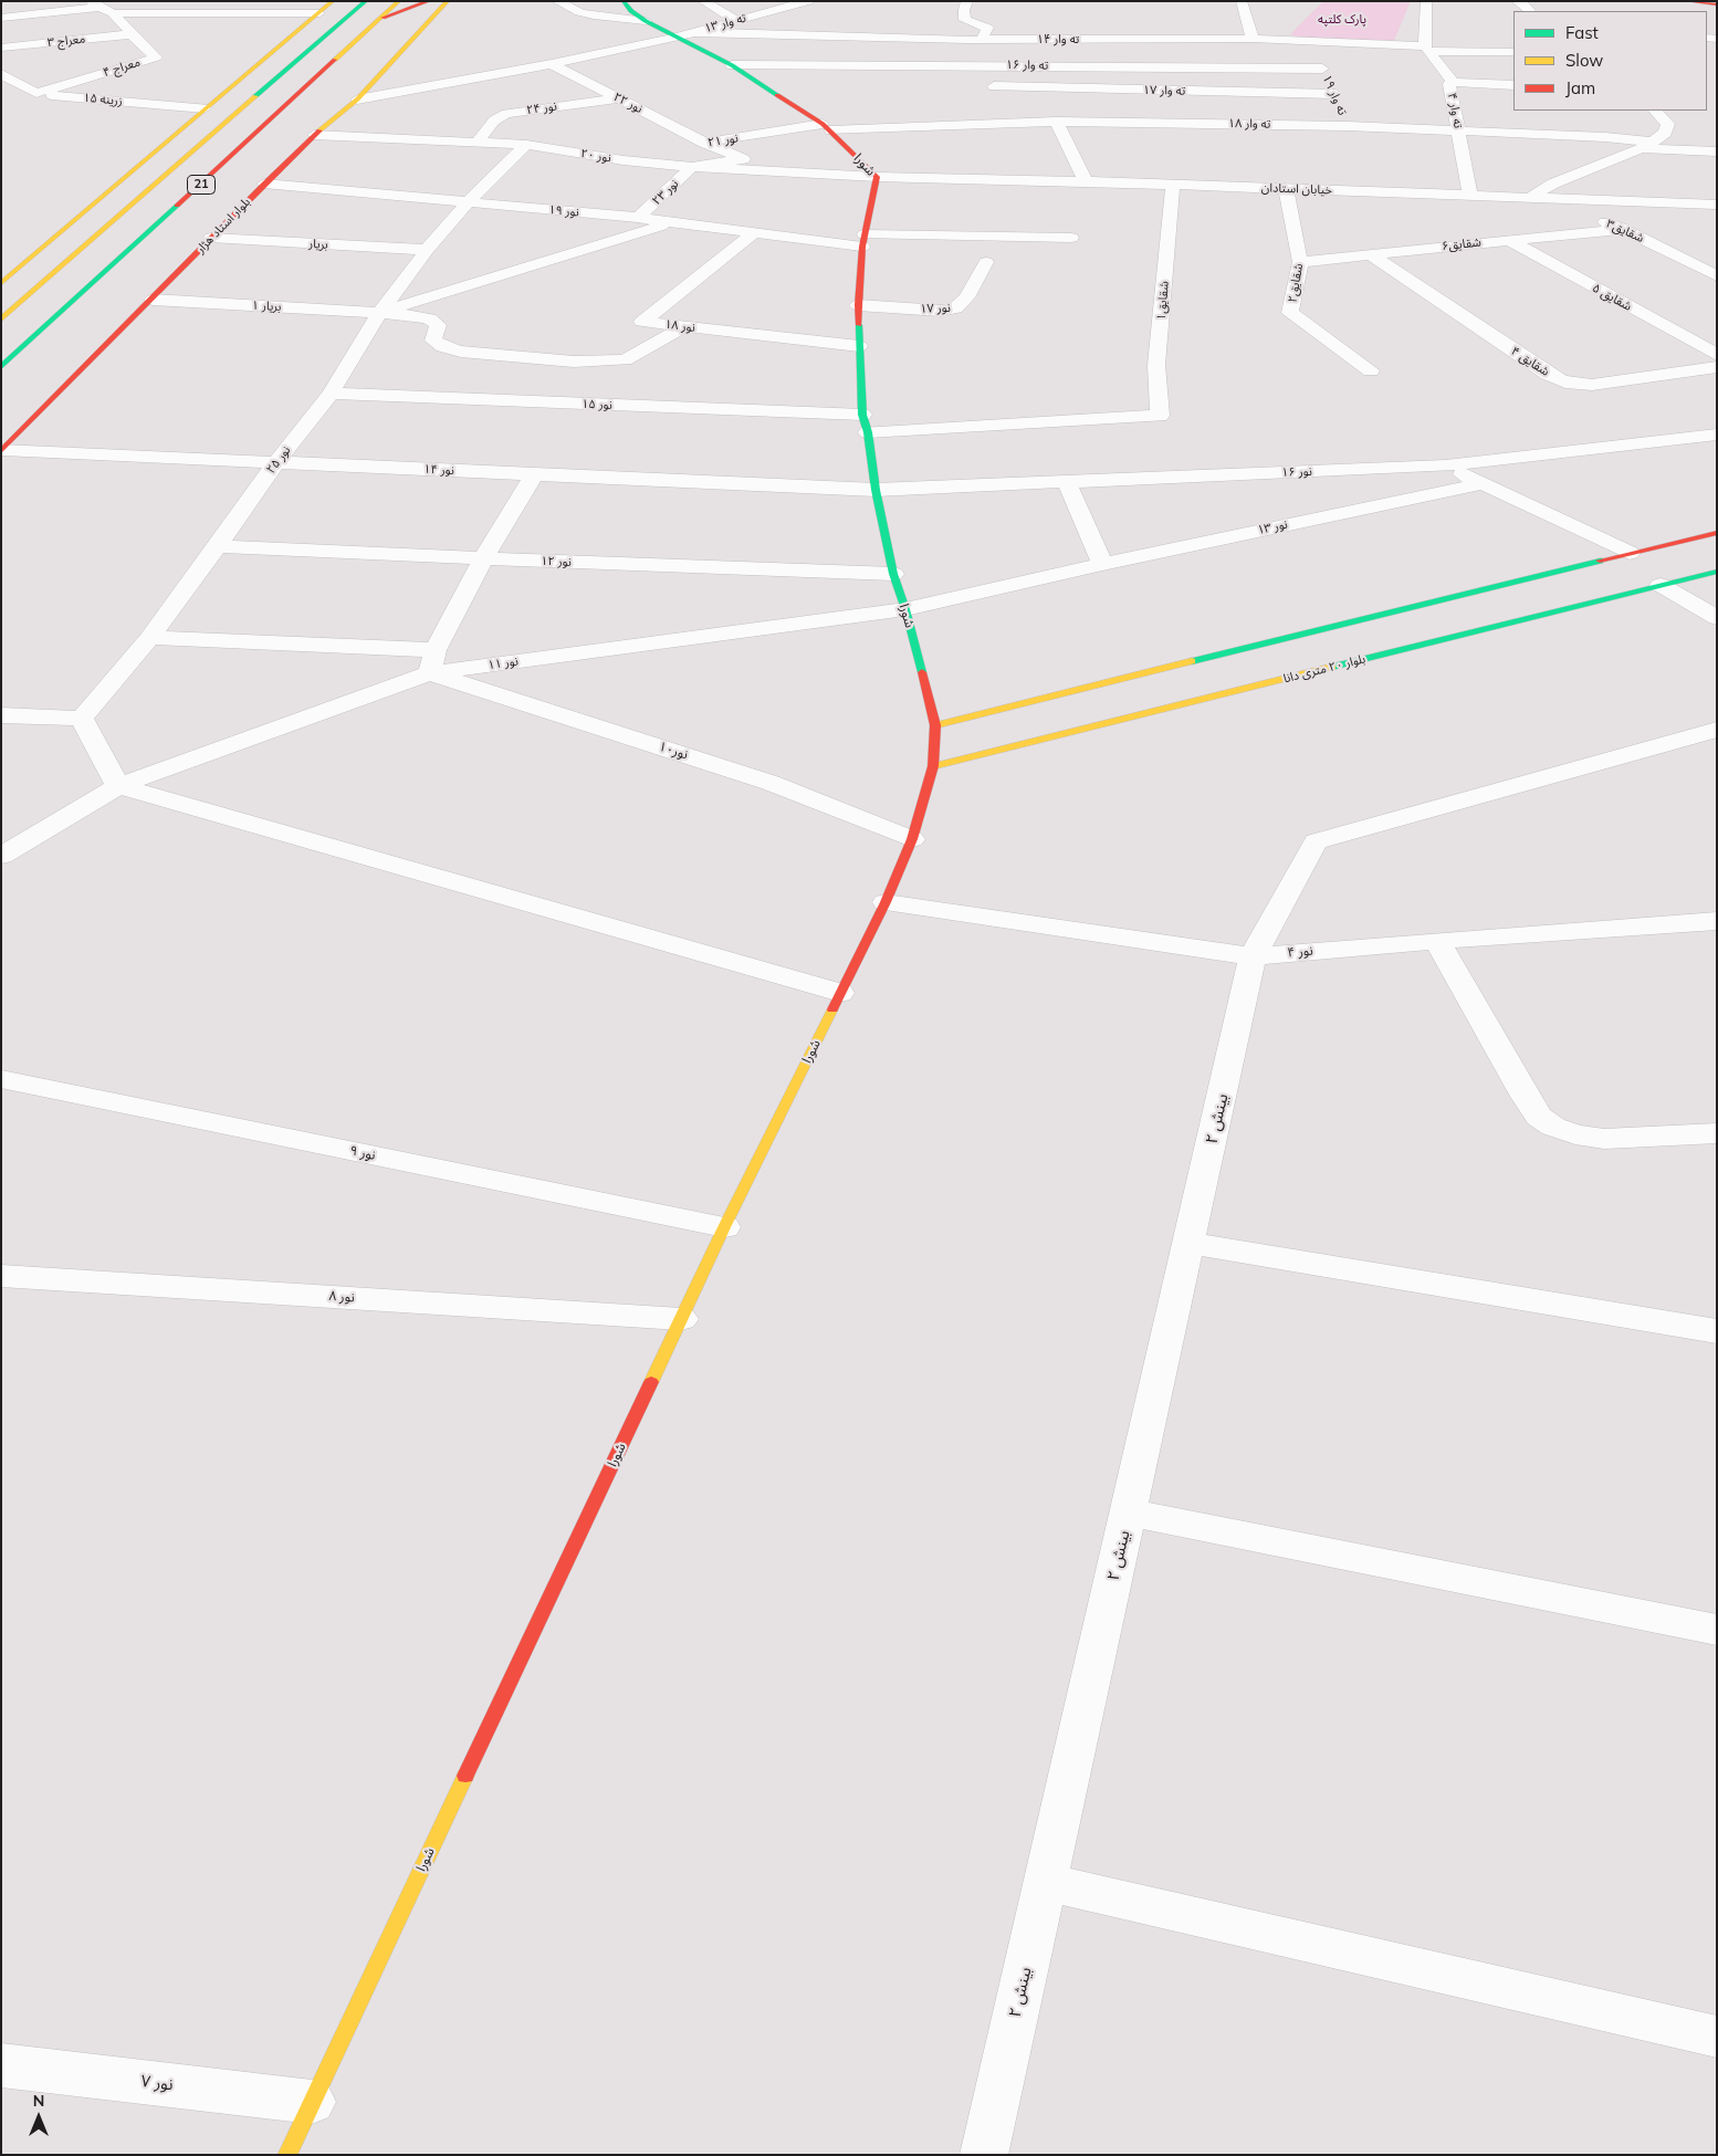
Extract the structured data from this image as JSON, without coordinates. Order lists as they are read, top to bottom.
{
  "streets": {
    "main road": [
      "شورا",
      "21",
      "بلوار استاد هژار",
      "بلوار ۲۰ متری دانا"
    ],
    "street": [
      "ته وار ۱۳",
      "ته وار ۱۴",
      "معراج ۳",
      "ته وار ۱۶",
      "معراج ۴",
      "ته وار ۱۷",
      "ته وار ۱۹",
      "زرینه ۱۵",
      "نور ۲۲",
      "نور ۲۴",
      "ته وار ۴",
      "ته وار ۱۸",
      "نور ۲۱",
      "نور ۲۰",
      "خیابان استادان",
      "نور ۲۳",
      "نور ۱۹",
      "شقایق۳",
      "بریار",
      "شقایق۶",
      "شقایق۲",
      "شقایق ۵",
      "شقایق۱",
      "بریار ۱",
      "نور ۱۷",
      "نور ۱۸",
      "شقایق ۴",
      "نور ۱۵",
      "نور ۲۵",
      "نور ۱۴",
      "نور ۱۶",
      "نور ۱۳",
      "نور ۱۲",
      "نور ۱۱",
      "نور۱۰",
      "نور ۴",
      "بینش ۲",
      "نور ۹",
      "نور ۸",
      "نور ۷"
    ]
  },
  "crossings": [
    ["ته وار ۱۳", "ته وار ۱۴"],
    ["ته وار ۱۳", "نور ۲۲"],
    ["ته وار ۱۳", "شورا"],
    ["ته وار ۱۳", "بلوار استاد هژار"],
    ["ته وار ۱۴", "ته وار ۱۹"],
    ["ته وار ۱۴", "ته وار ۴"],
    ["معراج ۳", "معراج ۴"],
    ["ته وار ۱۶", "ته وار ۱۹"],
    ["ته وار ۱۶", "شورا"],
    ["معراج ۴", "زرینه ۱۵"],
    ["ته وار ۱۷", "ته وار ۱۹"],
    ["ته وار ۱۹", "ته وار ۱۸"],
    ["نور ۲۲", "نور ۲۴"],
    ["نور ۲۲", "نور ۲۱"],
    ["نور ۲۲", "نور ۲۰"],
    ["نور ۲۲", "نور ۲۳"],
    ["نور ۲۴", "نور ۲۰"],
    ["ته وار ۴", "ته وار ۱۸"],
    ["ته وار ۴", "خیابان استادان"],
    ["ته وار ۱۸", "نور ۲۱"],
    ["ته وار ۱۸", "شورا"],
    ["نور ۲۱", "نور ۲۰"],
    ["نور ۲۱", "شورا"],
    ["نور ۲۰", "شورا"],
    ["نور ۲۰", "خیابان استادان"],
    ["نور ۲۰", "نور ۲۳"],
    ["نور ۲۰", "بلوار استاد هژار"],
    ["نور ۲۰", "نور ۲۵"],
    ["شورا", "خیابان استادان"],
    ["شورا", "نور ۱۹"],
    ["شورا", "نور ۱۷"],
    ["شورا", "نور ۱۸"],
    ["شورا", "نور ۱۵"],
    ["شورا", "نور ۱۴"],
    ["شورا", "نور ۱۶"],
    ["شورا", "نور ۱۳"],
    ["شورا", "نور ۱۲"],
    ["شورا", "نور ۱۱"],
    ["شورا", "بلوار ۲۰ متری دانا"],
    ["شورا", "نور۱۰"],
    ["شورا", "نور ۴"],
    ["شورا", "نور ۹"],
    ["شورا", "نور ۸"],
    ["شورا", "نور ۷"],
    ["خیابان استادان", "شقایق۳"],
    ["خیابان استادان", "شقایق۲"],
    ["خیابان استادان", "شقایق۱"],
    ["نور ۲۳", "نور ۱۹"],
    ["نور ۱۹", "بلوار استاد هژار"],
    ["نور ۱۹", "نور ۱۸"],
    ["نور ۱۹", "نور ۲۵"],
    ["بلوار استاد هژار", "بریار"],
    ["بلوار استاد هژار", "بریار ۱"],
    ["بلوار استاد هژار", "نور ۱۴"],
    ["شقایق۳", "شقایق۶"],
    ["بریار", "نور ۲۵"],
    ["شقایق۶", "شقایق۲"],
    ["شقایق۶", "شقایق ۵"],
    ["شقایق۶", "شقایق ۴"],
    ["شقایق۱", "نور ۱۵"],
    ["بریار ۱", "نور ۱۸"],
    ["بریار ۱", "نور ۲۵"],
    ["نور ۱۵", "نور ۲۵"],
    ["نور ۲۵", "نور ۱۴"],
    ["نور ۲۵", "نور ۱۲"],
    ["نور ۱۴", "نور ۱۶"],
    ["نور ۱۳", "نور ۱۱"],
    ["نور ۱۱", "نور۱۰"],
    ["نور ۴", "بینش ۲"]
  ],
  "parks": ["پارک کلتپه"],
  "legend": ["Fast", "Slow", "Jam"],
  "north": "top"
}
